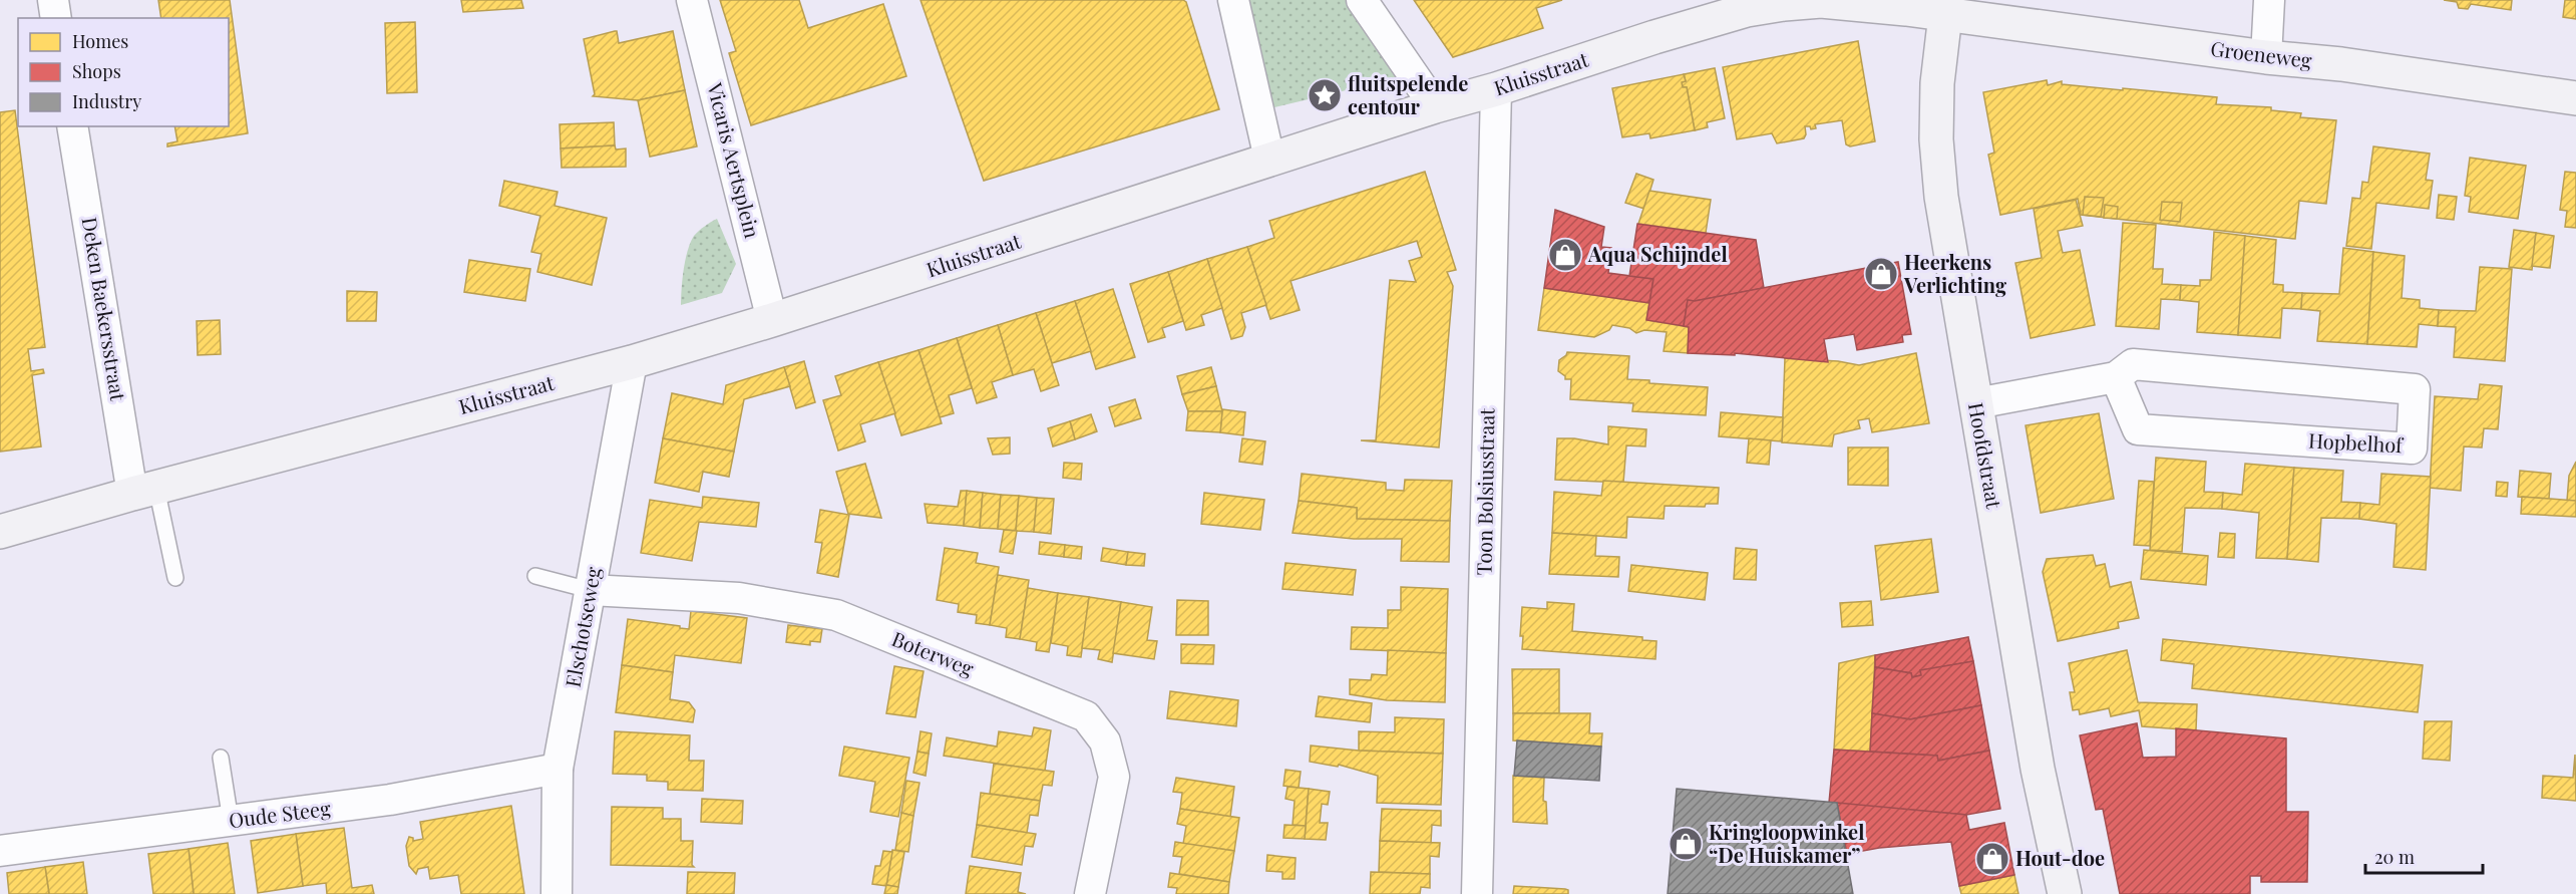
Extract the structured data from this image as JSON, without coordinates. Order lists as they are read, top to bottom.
{
  "streets": {
    "street": [
      "Groeneweg",
      "Kluisstraat",
      "Vicaris Aertsplein",
      "Deken Baekersstraat",
      "Hopbelhof",
      "Hoofdstraat",
      "Toon Bolsiusstraat",
      "Elschotseweg",
      "Boterweg",
      "Oude Steeg"
    ]
  },
  "crossings": [
    ["Groeneweg", "Kluisstraat"],
    ["Groeneweg", "Hoofdstraat"],
    ["Kluisstraat", "Vicaris Aertsplein"],
    ["Kluisstraat", "Deken Baekersstraat"],
    ["Kluisstraat", "Hoofdstraat"],
    ["Kluisstraat", "Toon Bolsiusstraat"],
    ["Kluisstraat", "Elschotseweg"],
    ["Hopbelhof", "Hoofdstraat"],
    ["Elschotseweg", "Boterweg"],
    ["Elschotseweg", "Oude Steeg"]
  ],
  "places": {
    "place": ["fluitspelende centour"],
    "shop": [
      "Aqua Schijndel",
      "Heerkens Verlichting",
      "Kringloopwinkel “De Huiskamer”",
      "Hout-doe"
    ]
  },
  "legend": ["Homes", "Shops", "Industry"],
  "scale_bar": "20 m"
}
